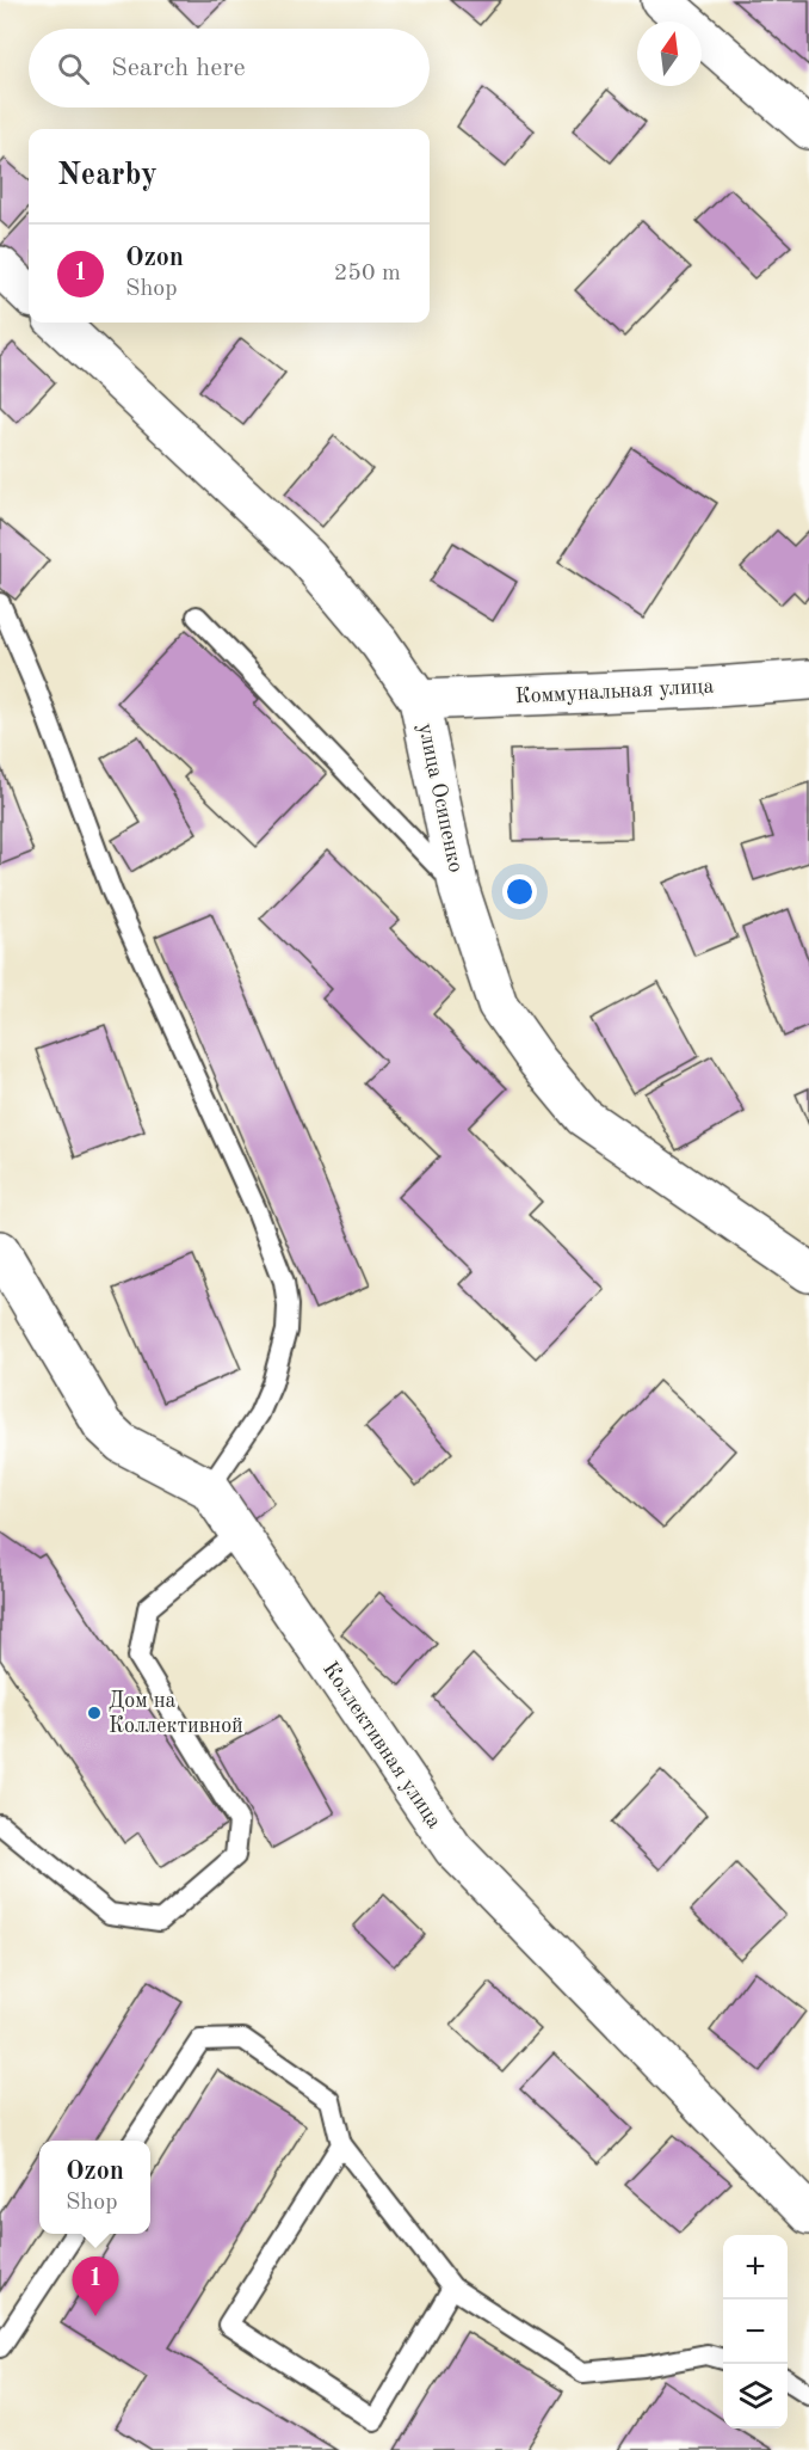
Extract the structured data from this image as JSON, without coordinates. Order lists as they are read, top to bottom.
{
  "streets": {
    "street": ["Коммунальная улица", "улица Осипенко", "Коллективная улица"]
  },
  "crossings": [
    ["Коммунальная улица", "улица Осипенко"]
  ],
  "places": ["Дом на Коллективной"],
  "north": "top",
  "page": {
    "search": "Search here",
    "heading": "Nearby",
    "list": [
      {
        "mark": "1",
        "name": "Ozon",
        "note": "Shop",
        "value": "250 m"
      }
    ],
    "popup": ["Ozon", "Shop"],
    "map_buttons": ["+", "−"],
    "pins": "1"
  }
}
